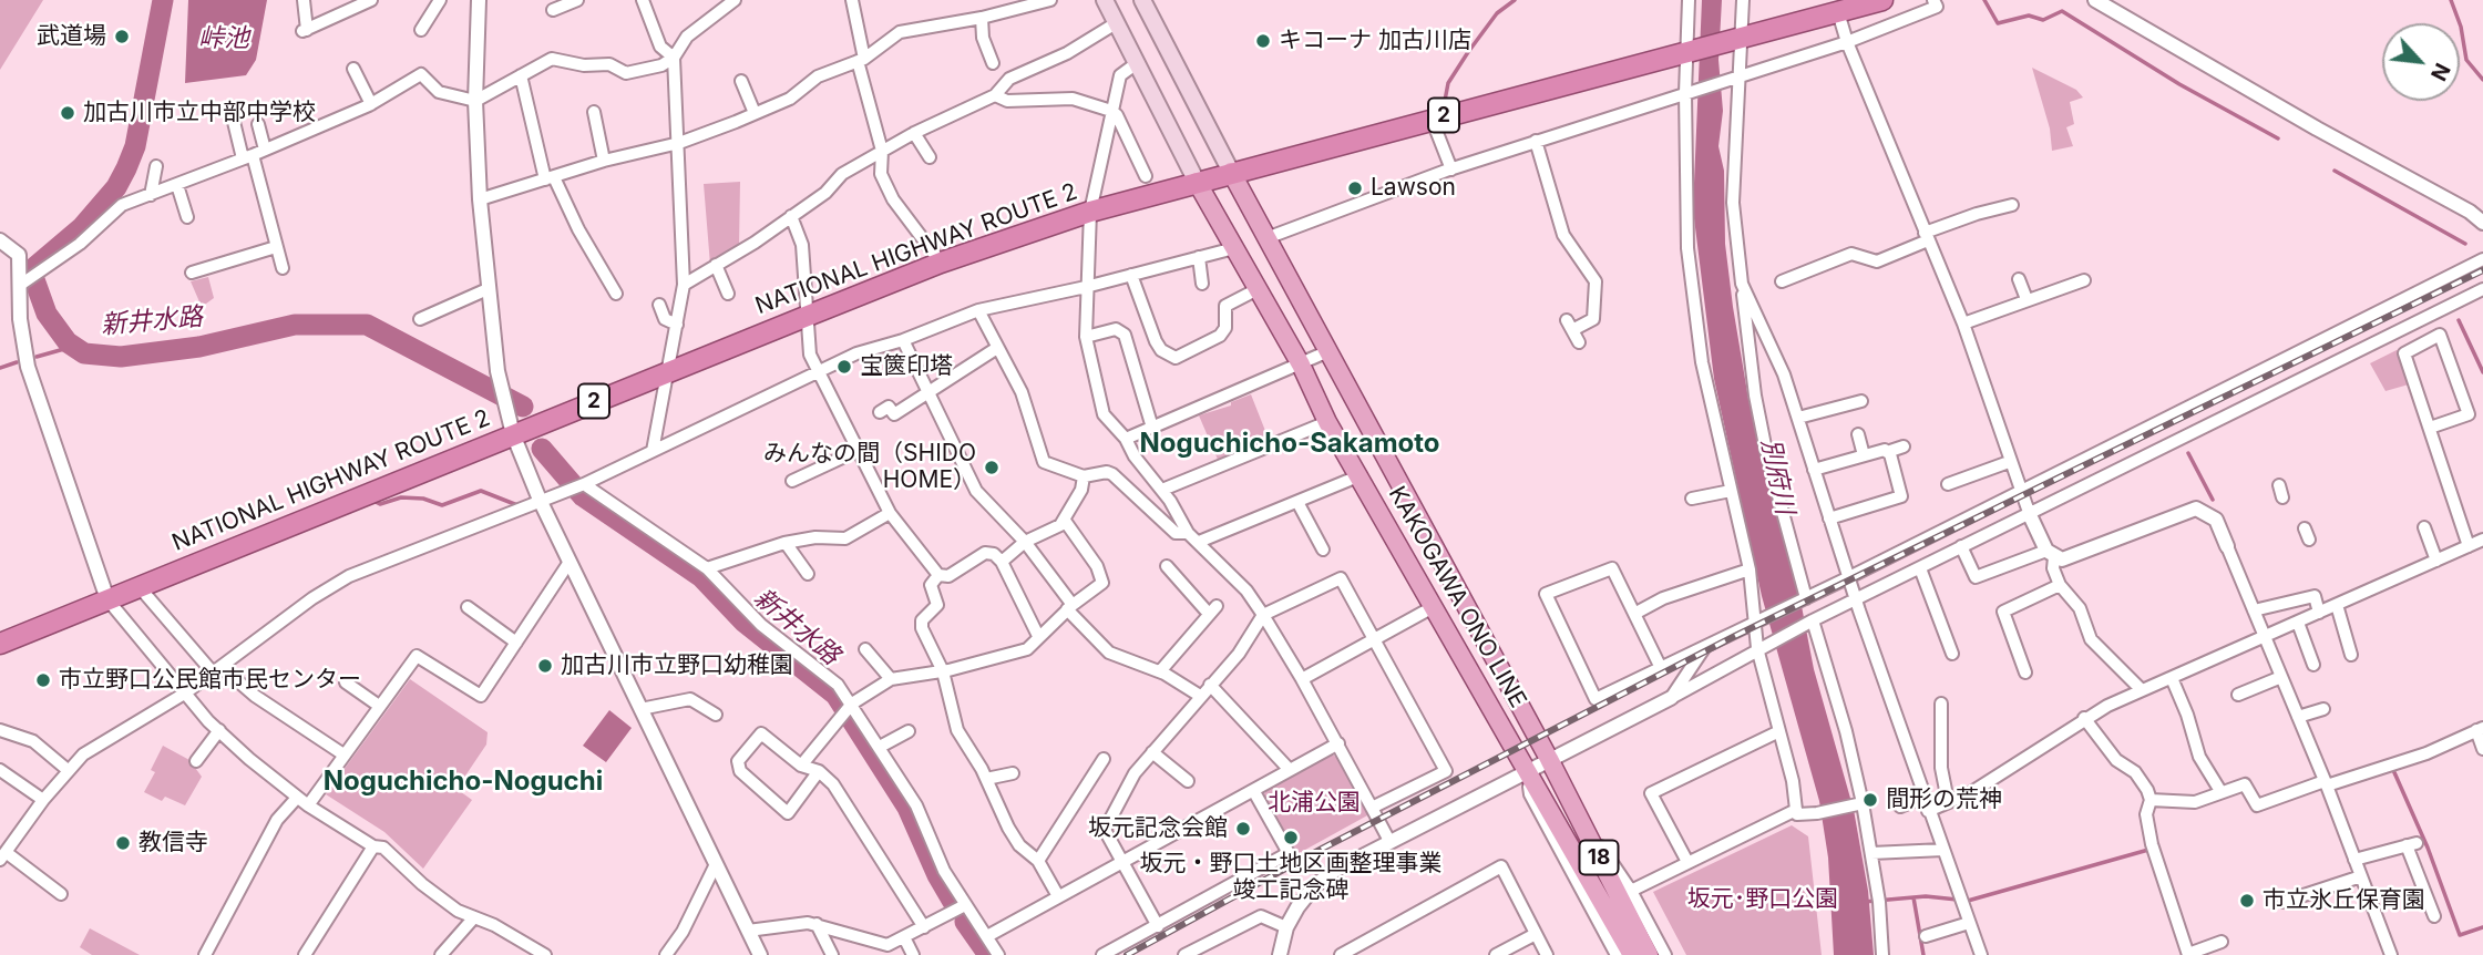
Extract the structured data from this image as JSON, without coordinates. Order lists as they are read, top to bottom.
{
  "streets": {
    "highway": ["2", "NATIONAL HIGHWAY ROUTE 2"],
    "main road": ["KAKOGAWA ONO LINE", "18"]
  },
  "crossings": [
    ["NATIONAL HIGHWAY ROUTE 2", "KAKOGAWA ONO LINE"]
  ],
  "districts": ["Noguchicho-Sakamoto", "Noguchicho-Noguchi"],
  "water": ["峠池", "新井水路", "別府川"],
  "parks": ["北浦公園", "坂元･野口公園"],
  "places": [
    "武道場",
    "キコーナ 加古川店",
    "加古川市立中部中学校",
    "Lawson",
    "宝篋印塔",
    "みんなの間（SHIDO HOME）",
    "加古川市立野口幼稚園",
    "市立野口公民館市民センター",
    "間形の荒神",
    "坂元記念会館",
    "坂元・野口土地区画整理事業 竣工記念碑",
    "教信寺",
    "市立氷丘保育園"
  ],
  "north": "bottom right"
}
